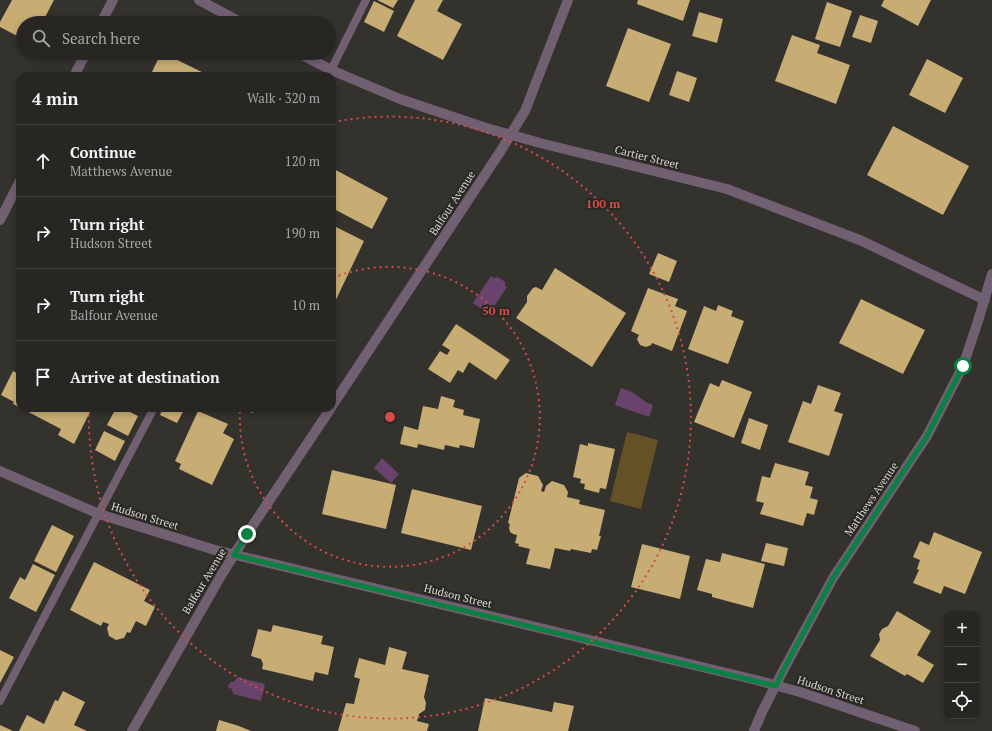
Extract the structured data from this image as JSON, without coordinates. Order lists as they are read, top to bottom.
{
  "streets": {
    "street": [
      "Cartier Street",
      "Balfour Avenue",
      "Matthews Avenue",
      "Hudson Street"
    ]
  },
  "crossings": [
    ["Cartier Street", "Balfour Avenue"],
    ["Cartier Street", "Matthews Avenue"],
    ["Balfour Avenue", "Hudson Street"],
    ["Matthews Avenue", "Hudson Street"]
  ],
  "page": {
    "search": "Search here",
    "heading": ["4 min", "Walk · 320 m"],
    "list": [
      ["Continue", "Matthews Avenue", "120 m"],
      ["Turn right", "Hudson Street", "190 m"],
      ["Turn right", "Balfour Avenue", "10 m"],
      "Arrive at destination"
    ],
    "map_buttons": ["+", "−"]
  },
  "rings": ["100 m", "50 m"]
}
